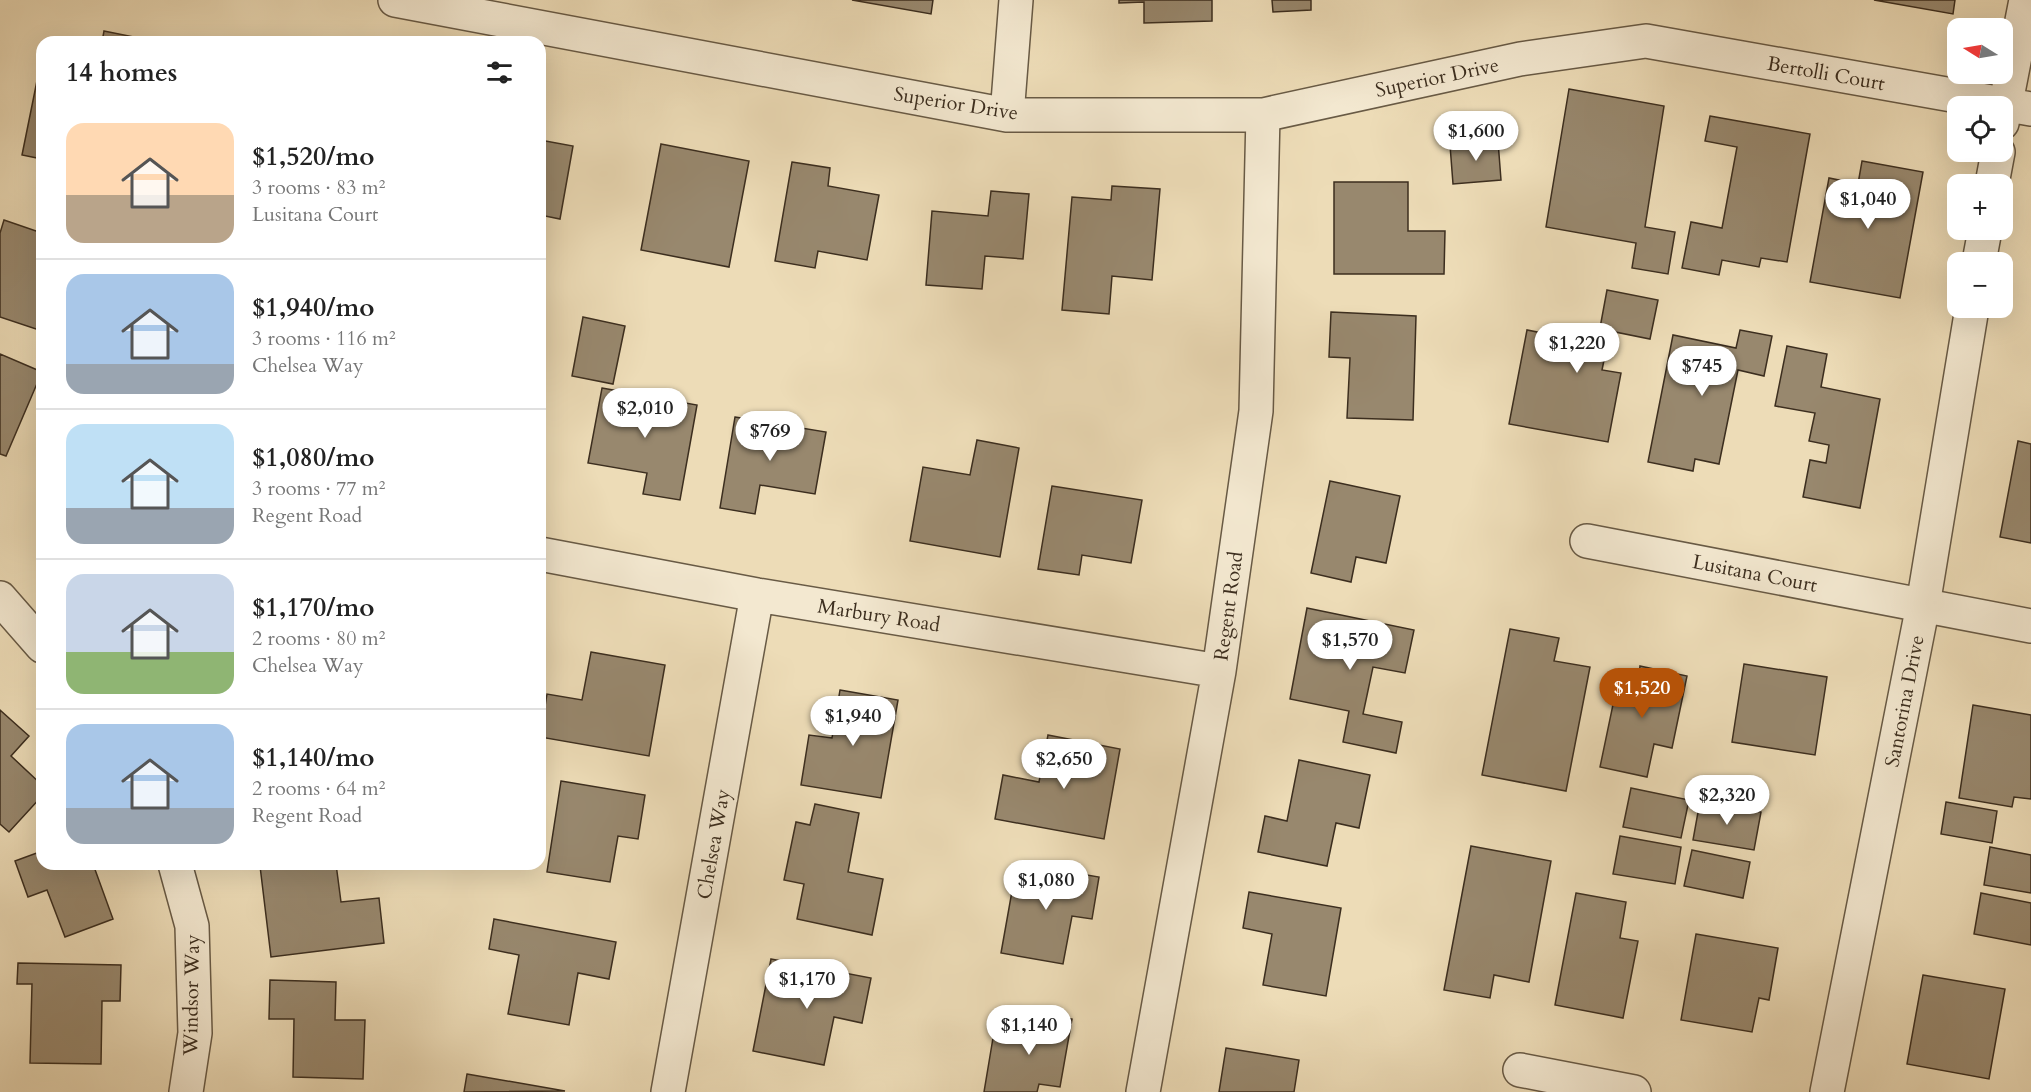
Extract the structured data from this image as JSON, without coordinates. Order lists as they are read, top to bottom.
{
  "streets": {
    "street": [
      "Bertolli Court",
      "Superior Drive",
      "Lusitana Court",
      "Regent Road",
      "Marbury Road",
      "Santorina Drive",
      "Chelsea Way",
      "Windsor Way"
    ]
  },
  "crossings": [
    ["Bertolli Court", "Superior Drive"],
    ["Superior Drive", "Regent Road"],
    ["Lusitana Court", "Santorina Drive"],
    ["Regent Road", "Marbury Road"],
    ["Marbury Road", "Chelsea Way"]
  ],
  "north": "left",
  "page": {
    "map_buttons": ["+", "−"],
    "heading": "14 homes",
    "list": [
      {
        "name": "$1,520/mo",
        "note": "3 rooms · 83 m² · Lusitana Court"
      },
      {
        "name": "$1,940/mo",
        "note": "3 rooms · 116 m² · Chelsea Way"
      },
      {
        "name": "$1,080/mo",
        "note": "3 rooms · 77 m² · Regent Road"
      },
      {
        "name": "$1,170/mo",
        "note": "2 rooms · 80 m² · Chelsea Way"
      },
      {
        "name": "$1,140/mo",
        "note": "2 rooms · 64 m² · Regent Road"
      }
    ],
    "price": [
      "$1,600",
      "$1,040",
      "$1,220",
      "$745",
      "$2,010",
      "$769",
      "$1,570",
      "$1,520",
      "$1,940",
      "$2,650",
      "$2,320",
      "$1,080",
      "$1,170",
      "$1,140"
    ]
  }
}
